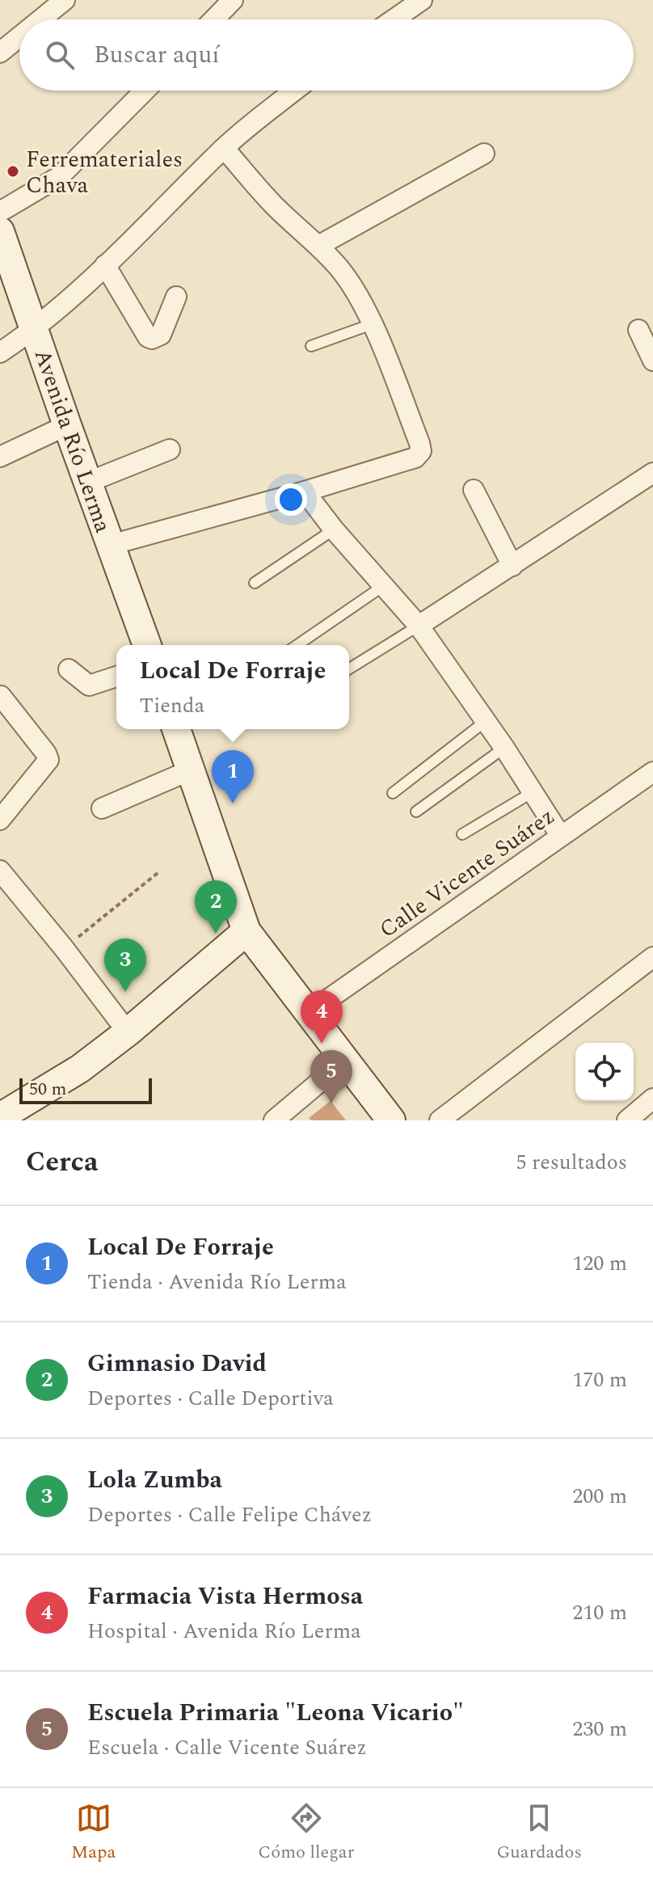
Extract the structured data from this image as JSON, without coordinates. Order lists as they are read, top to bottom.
{
  "streets": {
    "main road": ["Avenida Río Lerma"],
    "street": ["Calle Vicente Suárez"]
  },
  "places": ["Ferremateriales Chava"],
  "scale_bar": "50 m",
  "page": {
    "search": "Buscar aquí",
    "popup": ["Local De Forraje", "Tienda"],
    "pins": [
      "1",
      "2",
      "3",
      "4",
      "5"
    ],
    "scale": "50 m",
    "heading": ["Cerca", "5 resultados"],
    "list": [
      {
        "mark": "1",
        "name": "Local De Forraje",
        "note": "Tienda · Avenida Río Lerma",
        "value": "120 m"
      },
      {
        "mark": "2",
        "name": "Gimnasio David",
        "note": "Deportes · Calle Deportiva",
        "value": "170 m"
      },
      {
        "mark": "3",
        "name": "Lola Zumba",
        "note": "Deportes · Calle Felipe Chávez",
        "value": "200 m"
      },
      {
        "mark": "4",
        "name": "Farmacia Vista Hermosa",
        "note": "Hospital · Avenida Río Lerma",
        "value": "210 m"
      },
      {
        "mark": "5",
        "name": "Escuela Primaria \"Leona Vicario\"",
        "note": "Escuela · Calle Vicente Suárez",
        "value": "230 m"
      }
    ],
    "nav": ["Mapa", "Cómo llegar", "Guardados"]
  }
}
